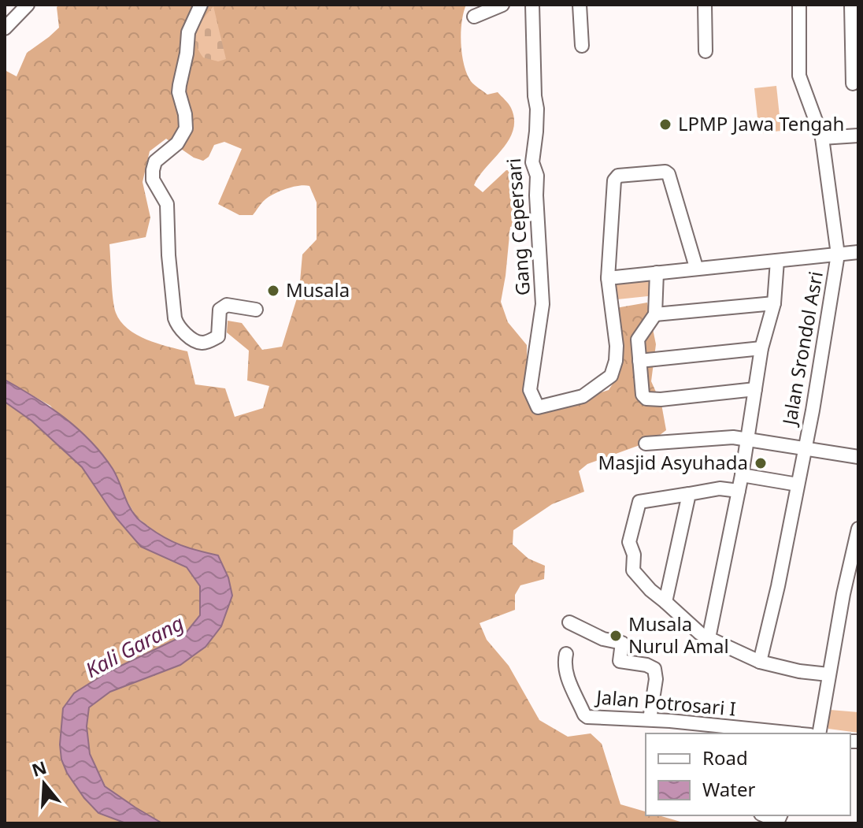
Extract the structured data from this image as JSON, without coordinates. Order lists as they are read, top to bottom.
{
  "streets": {
    "street": ["Gang Cepersari", "Jalan Srondol Asri", "Jalan Potrosari I"]
  },
  "crossings": [
    ["Gang Cepersari", "Jalan Srondol Asri"]
  ],
  "water": ["Kali Garang"],
  "places": [
    "LPMP Jawa Tengah",
    "Musala",
    "Masjid Asyuhada",
    "Musala Nurul Amal"
  ],
  "legend": ["Road", "Water"],
  "north": "top"
}
